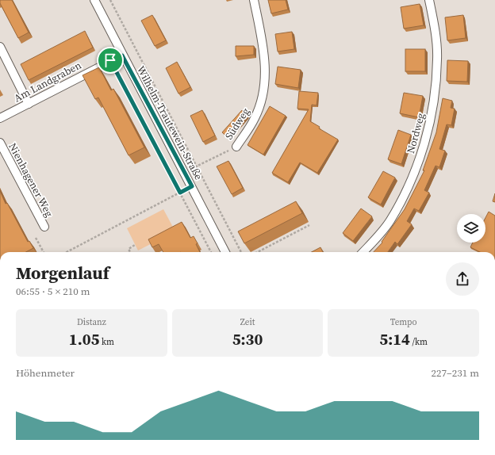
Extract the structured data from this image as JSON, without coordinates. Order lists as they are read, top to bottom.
{
  "streets": {
    "street": [
      "Am Landgraben",
      "Wilhelm-Trautewein-Straße",
      "Südweg",
      "Nordweg",
      "Nienhagener Weg"
    ]
  },
  "crossings": [
    ["Am Landgraben", "Wilhelm-Trautewein-Straße"],
    ["Wilhelm-Trautewein-Straße", "Südweg"]
  ],
  "page": {
    "heading": ["Morgenlauf", "06:55 · 5 × 210 m"],
    "stats": [
      ["Distanz", "1.05 km"],
      ["Zeit", "5:30"],
      ["Tempo", "5:14 /km"]
    ],
    "chart": ["Höhenmeter", "227–231 m"]
  }
}
